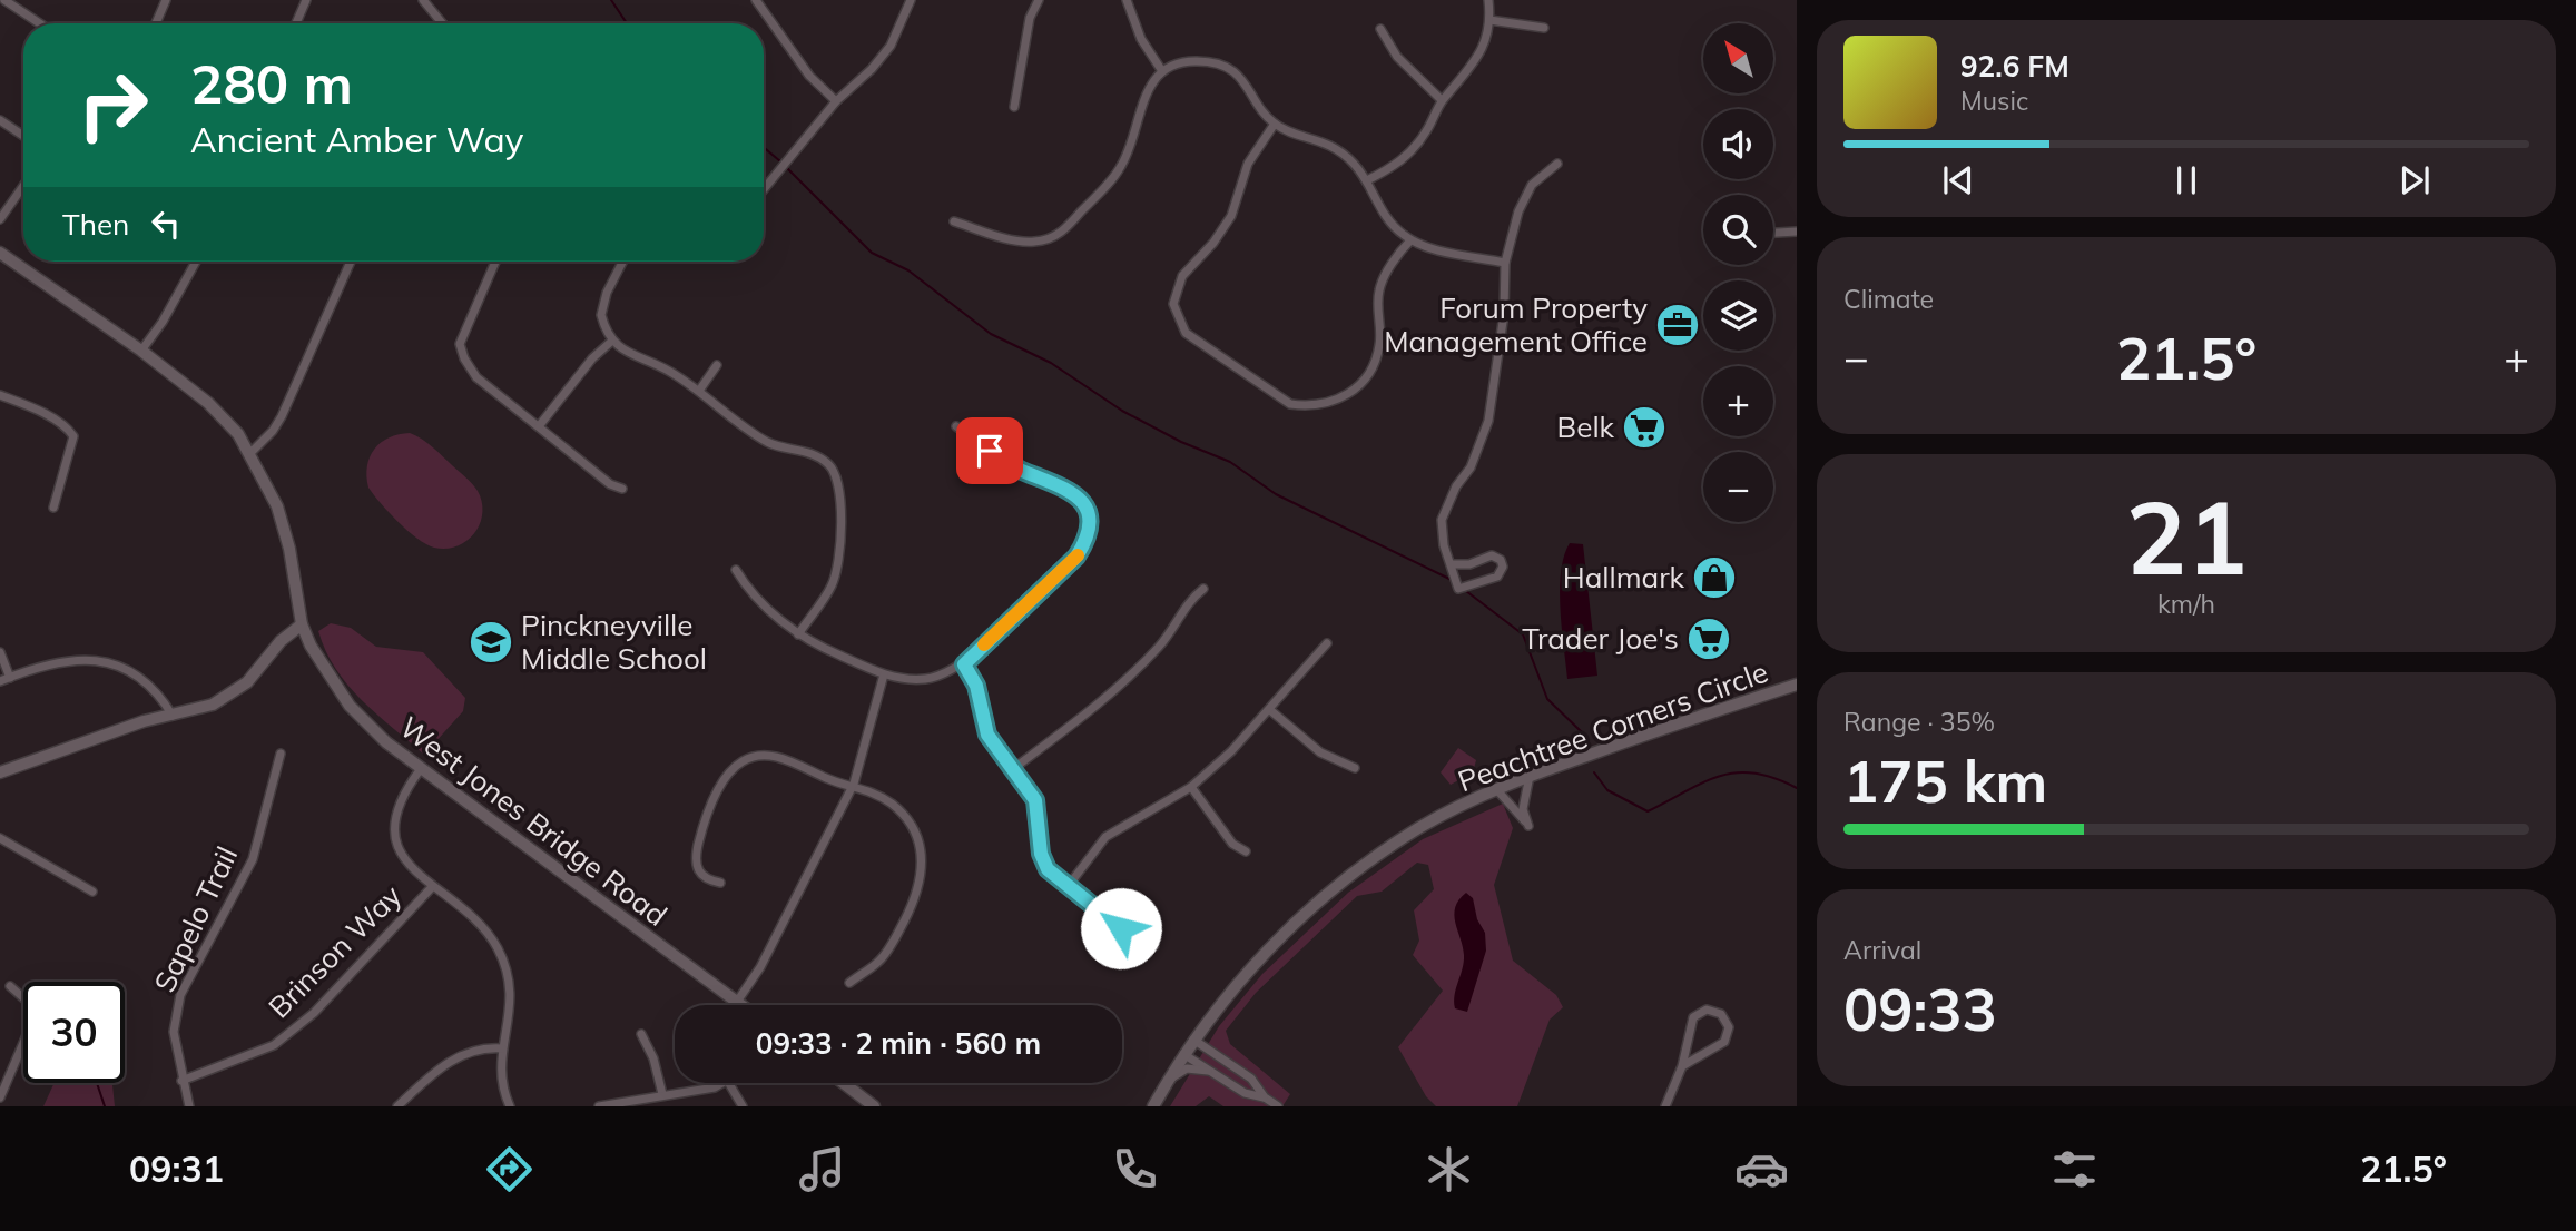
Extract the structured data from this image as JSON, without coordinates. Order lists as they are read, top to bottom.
{
  "streets": {
    "street": [
      "Peachtree Corners Circle",
      "West Jones Bridge Road",
      "Sapelo Trail",
      "Brinson Way"
    ]
  },
  "crossings": [
    ["Sapelo Trail", "Brinson Way"]
  ],
  "places": {
    "office": ["Forum Property Management Office"],
    "supermarket": ["Belk", "Trader Joe's"],
    "shop": ["Hallmark"],
    "school or university": ["Pinckneyville Middle School"]
  },
  "north": "top left",
  "page": {
    "map_buttons": ["+", "−"],
    "turn": ["280 m", "Ancient Amber Way"],
    "song": ["92.6 FM", "Music"],
    "then": "Then",
    "tile": [
      "Climate",
      ["21", "km/h"],
      ["Range · 35%", "175 km"],
      ["Arrival", "09:33"]
    ],
    "heat": ["−", "21.5°", "+"],
    "limit": "30",
    "trip": "09:33 · 2 min · 560 m",
    "tabs": ["09:31", "21.5°"]
  }
}
